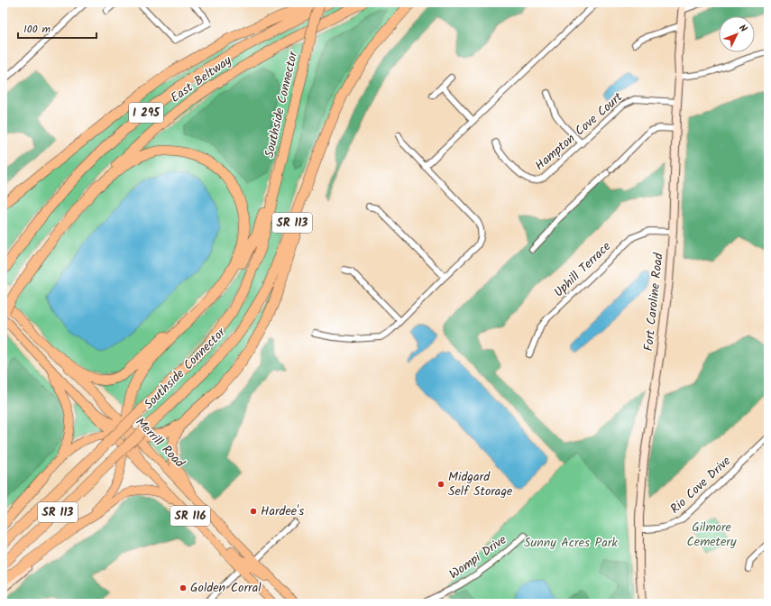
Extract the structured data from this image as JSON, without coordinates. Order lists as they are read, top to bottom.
{
  "streets": {
    "highway": [
      "East Beltway",
      "Southside Connector",
      "I 295",
      "SR 113"
    ],
    "main road": ["Merrill Road", "SR 116"],
    "street": [
      "Hampton Cove Court",
      "Uphill Terrace",
      "Fort Caroline Road",
      "Rio Cove Drive",
      "Wompi Drive"
    ]
  },
  "crossings": [
    ["Hampton Cove Court", "Fort Caroline Road"],
    ["Uphill Terrace", "Fort Caroline Road"],
    ["Fort Caroline Road", "Rio Cove Drive"]
  ],
  "parks": ["Gilmore Cemetery", "Sunny Acres Park"],
  "places": ["Midgard Self Storage", "Hardee's", "Golden Corral"],
  "scale_bar": "100 m",
  "north": "top right"
}
